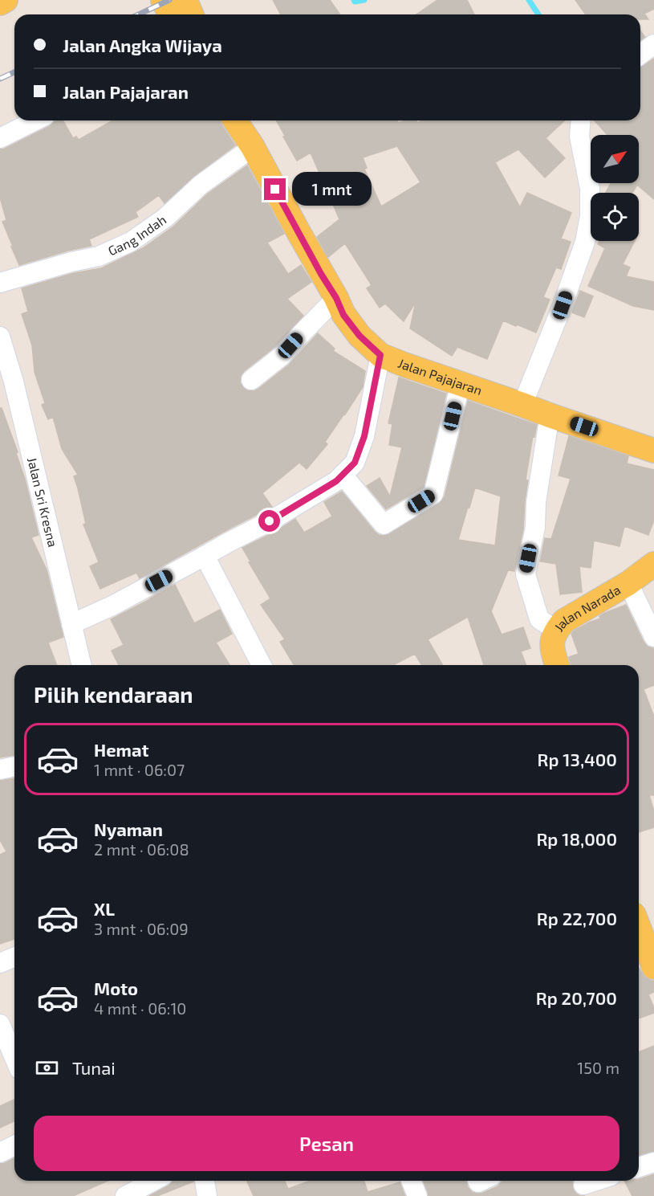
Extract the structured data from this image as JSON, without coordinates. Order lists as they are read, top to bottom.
{
  "streets": {
    "main road": ["Jalan Pajajaran", "Jalan Narada"],
    "street": ["Gang Indah", "Jalan Sri Kresna"]
  },
  "crossings": [
    ["Gang Indah", "Jalan Pajajaran"]
  ],
  "north": "top right",
  "page": {
    "banner": ["Jalan Angka Wijaya", "Jalan Pajajaran"],
    "bubble": "1 mnt",
    "heading": "Pilih kendaraan",
    "list": [
      {
        "name": "Hemat",
        "note": "1 mnt · 06:07",
        "value": "Rp 13,400"
      },
      {
        "name": "Nyaman",
        "note": "2 mnt · 06:08",
        "value": "Rp 18,000"
      },
      {
        "name": "XL",
        "note": "3 mnt · 06:09",
        "value": "Rp 22,700"
      },
      {
        "name": "Moto",
        "note": "4 mnt · 06:10",
        "value": "Rp 20,700"
      }
    ],
    "pay": ["Tunai", "150 m"],
    "buttons": "Pesan"
  }
}
